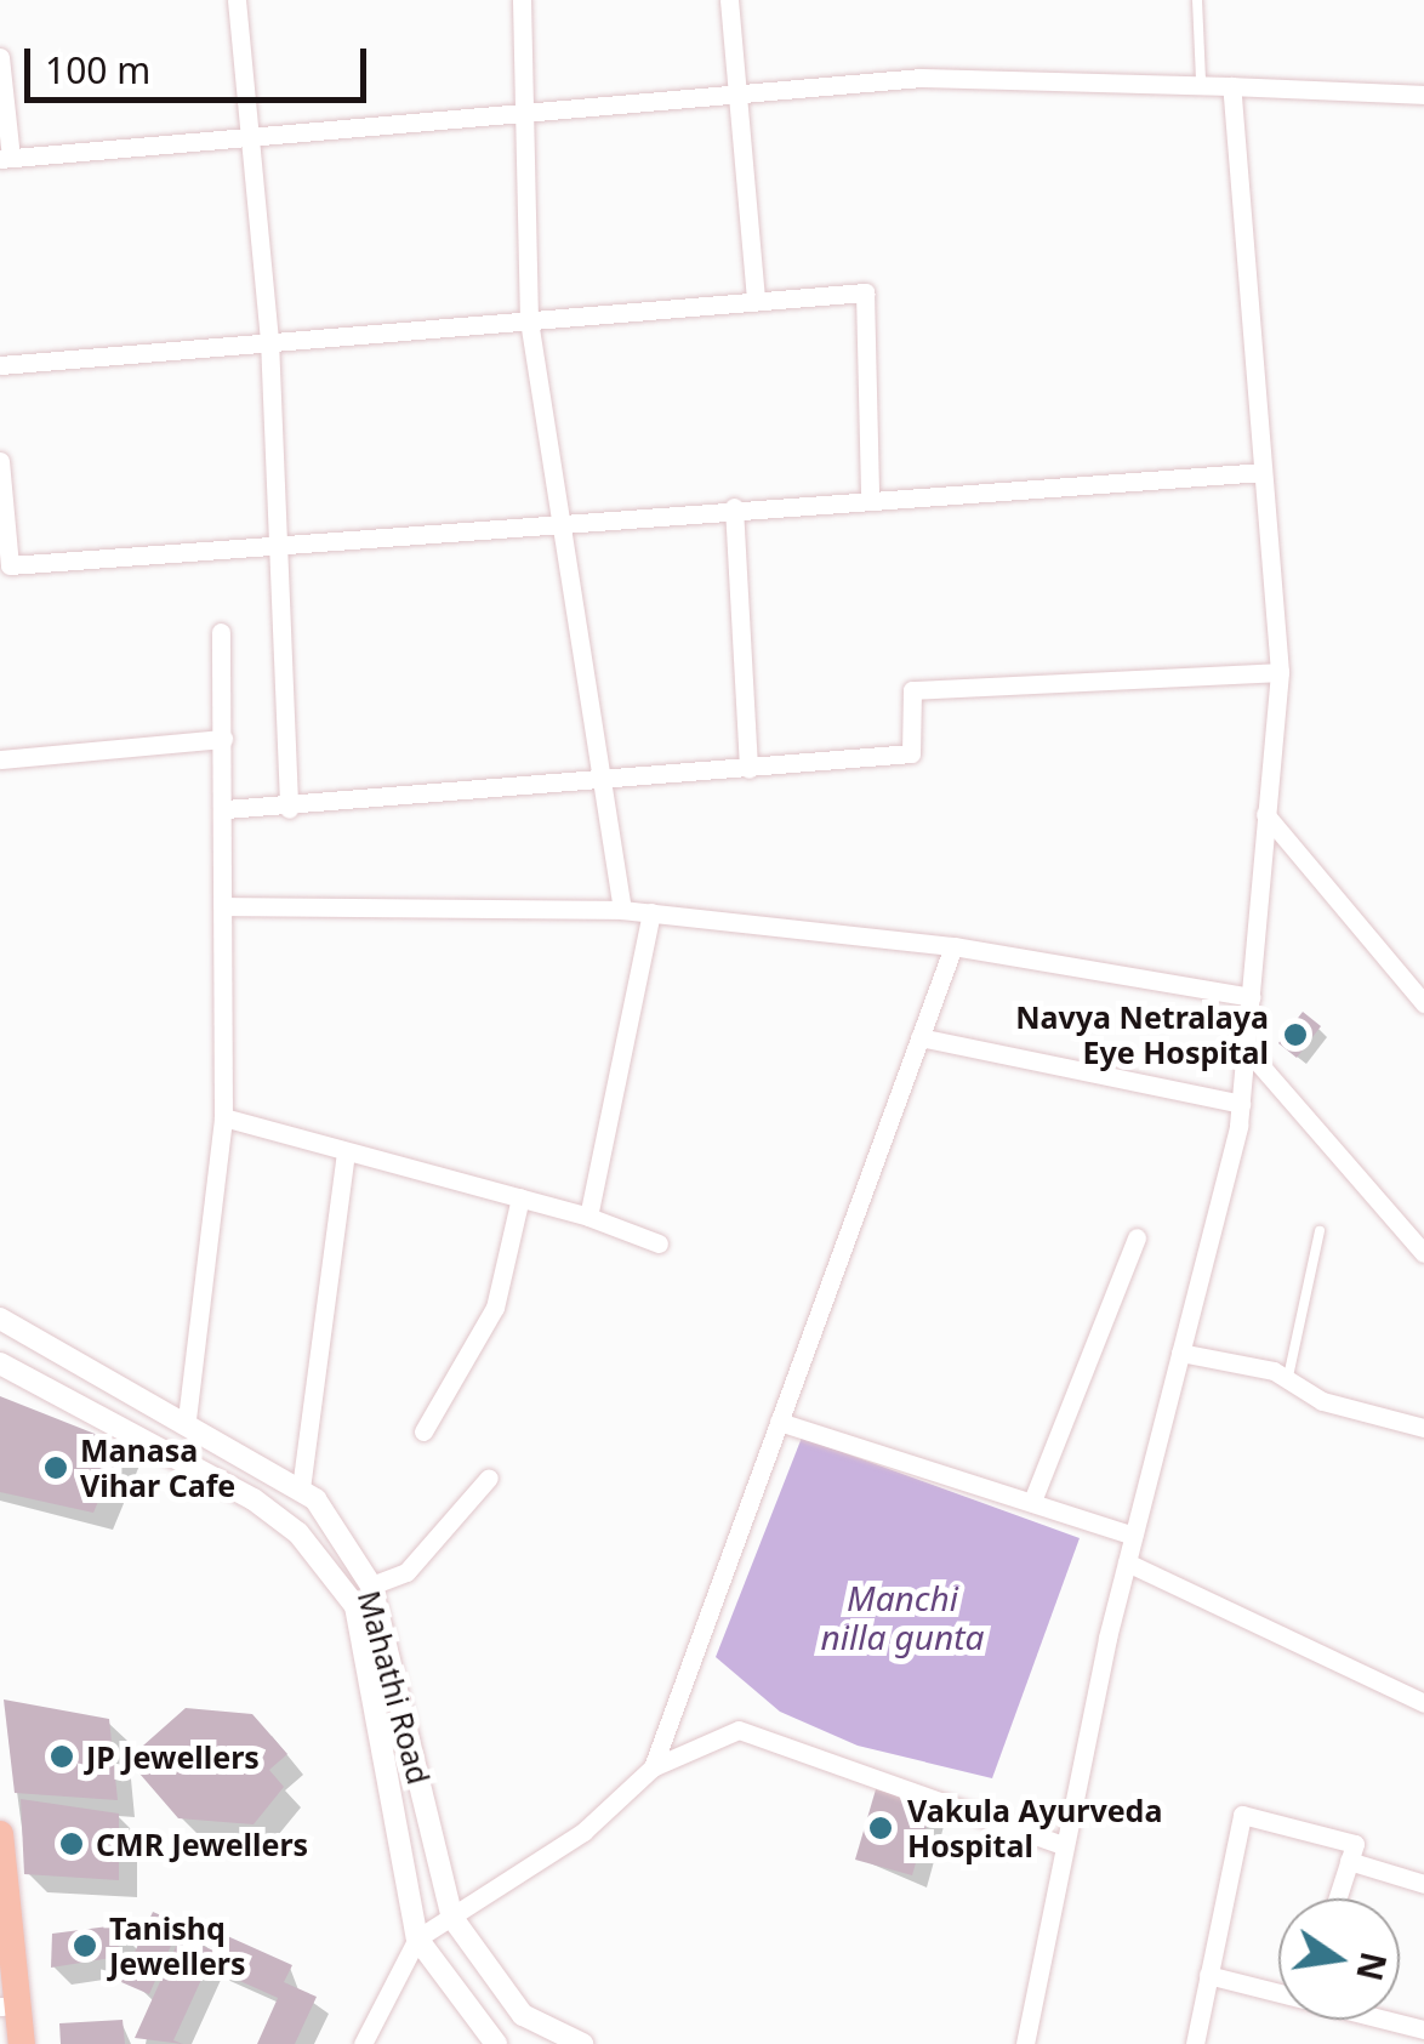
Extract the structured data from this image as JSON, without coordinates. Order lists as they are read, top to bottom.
{
  "streets": {
    "street": ["Mahathi Road"]
  },
  "water": ["Manchi nilla gunta"],
  "places": [
    "Navya Netralaya Eye Hospital",
    "Manasa Vihar Cafe",
    "JP Jewellers",
    "Vakula Ayurveda Hospital",
    "CMR Jewellers",
    "Tanishq Jewellers"
  ],
  "scale_bar": "100 m",
  "north": "right"
}
